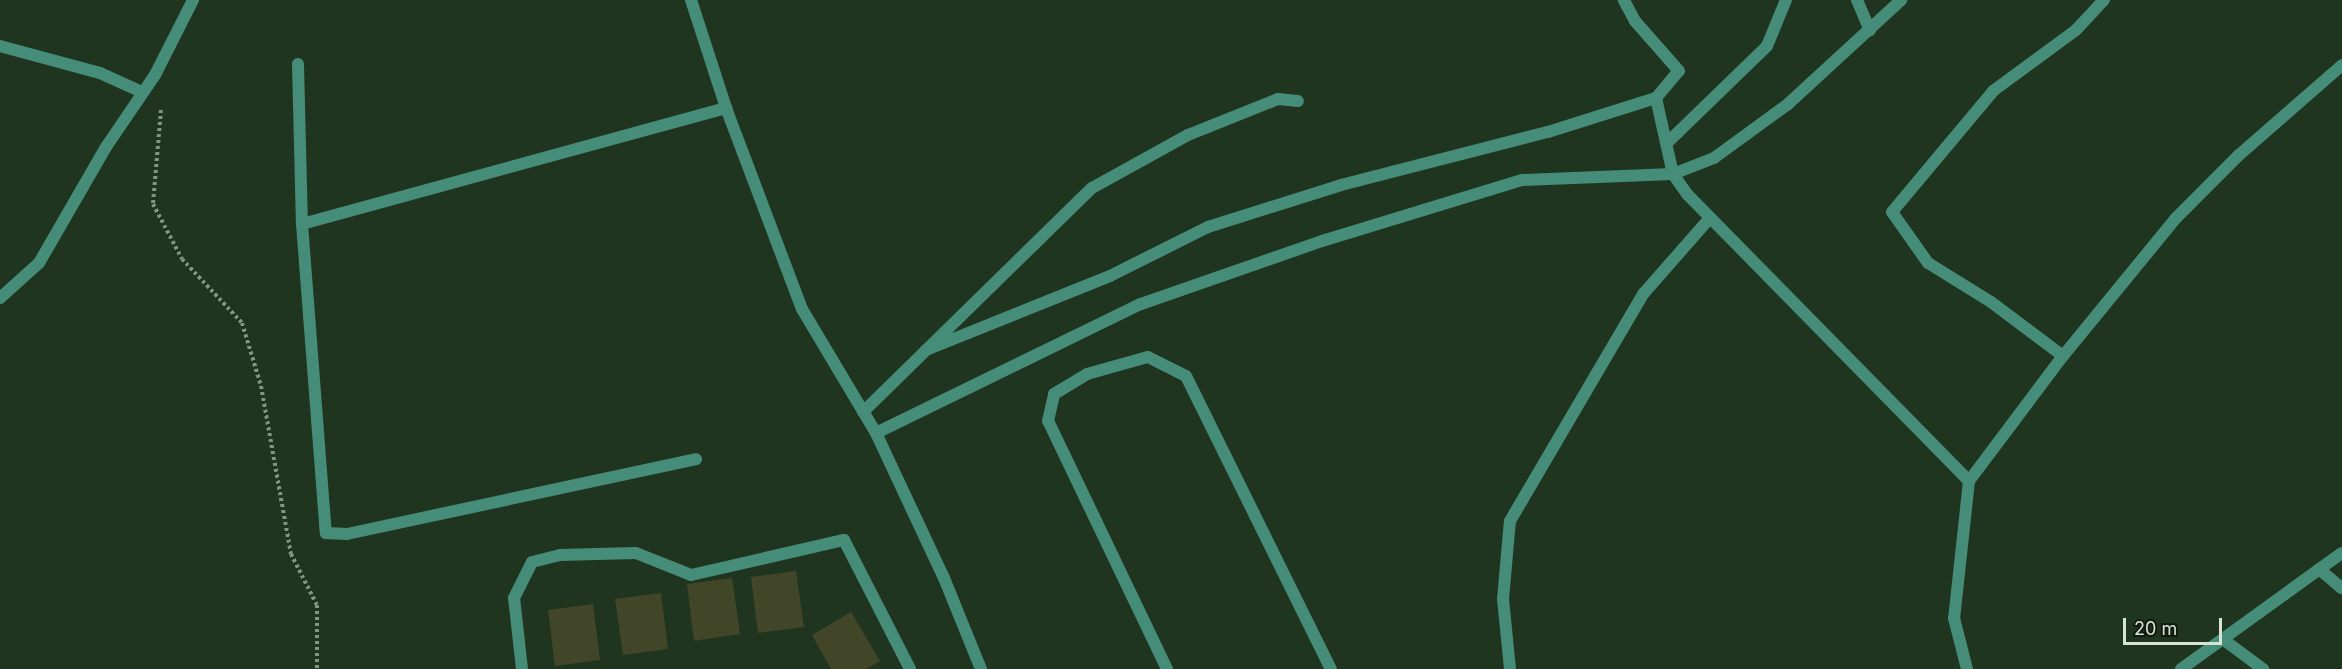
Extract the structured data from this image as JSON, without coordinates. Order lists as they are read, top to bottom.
{
  "scale_bar": "20 m"
}
